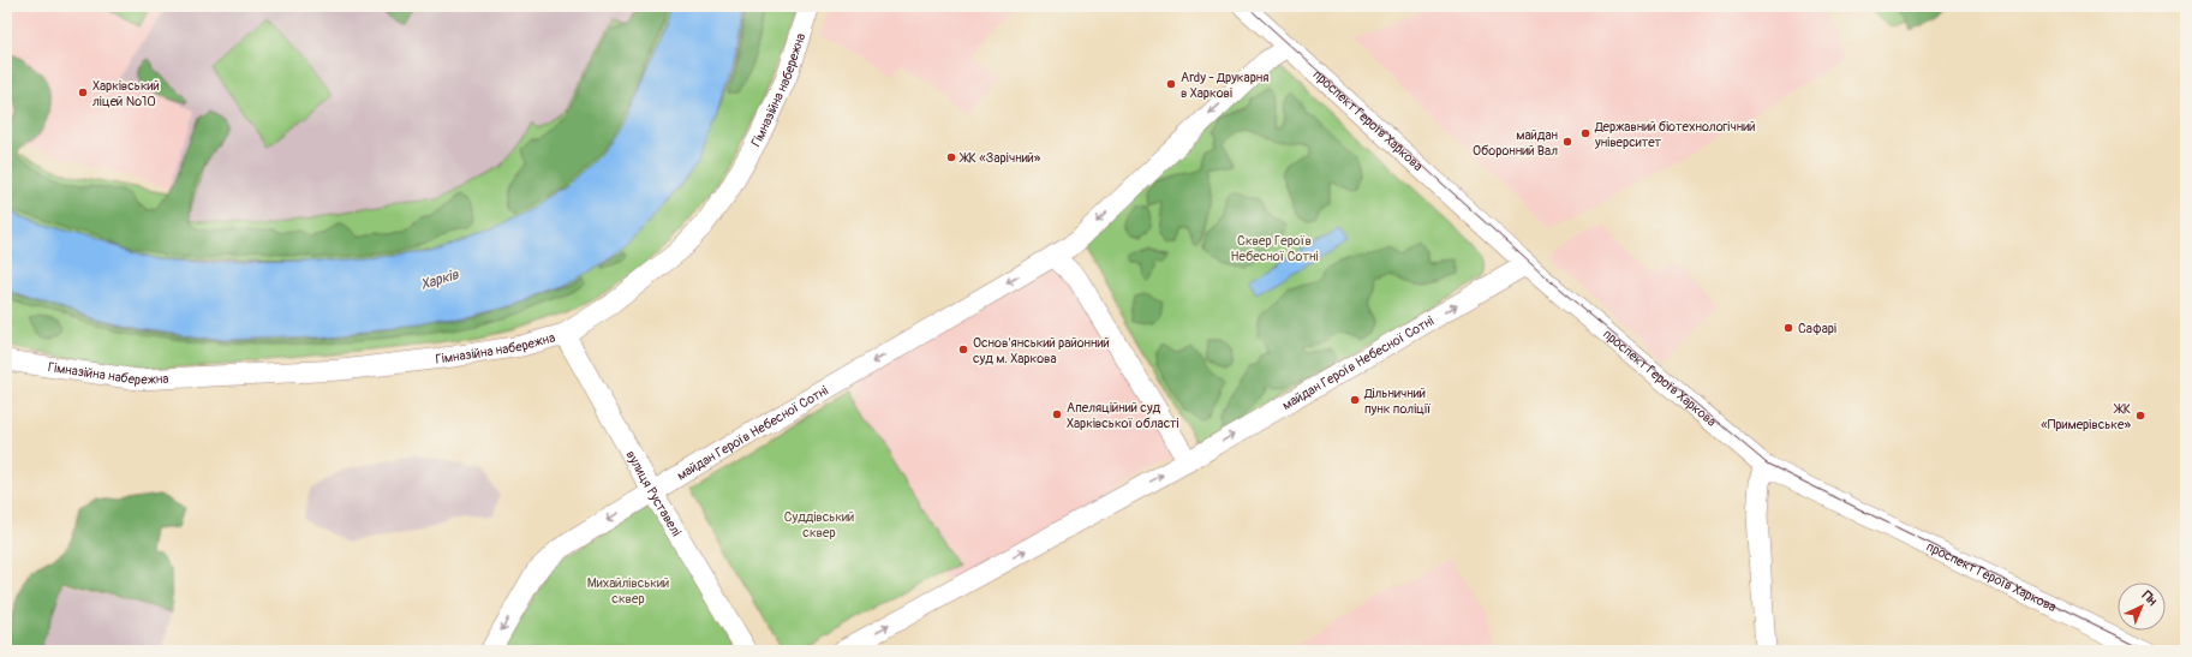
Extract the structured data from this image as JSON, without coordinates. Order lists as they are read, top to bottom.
{
  "streets": {
    "main road": [
      "Гімназійна набережна",
      "проспект Героїв Харкова",
      "майдан Героїв Небесної Сотні",
      "вулиця Руставелі"
    ]
  },
  "crossings": [
    ["Гімназійна набережна", "вулиця Руставелі"],
    ["проспект Героїв Харкова", "майдан Героїв Небесної Сотні"],
    ["майдан Героїв Небесної Сотні", "вулиця Руставелі"]
  ],
  "water": ["Харків"],
  "parks": ["Сквер Героїв Небесної Сотні", "Суддівський сквер", "Михайлівський сквер"],
  "places": [
    "Ardy - Друкарня в Харкові",
    "Харківський ліцей №10",
    "Державний біотехнологічний університет",
    "майдан Оборонний Вал",
    "ЖК «Зарічний»",
    "Сафарі",
    "Основ'янський районний суд м. Харкова",
    "Дільничний пунк поліції",
    "Апеляційний суд Харківської області",
    "ЖК «Примерівське»"
  ],
  "north": "top right"
}
